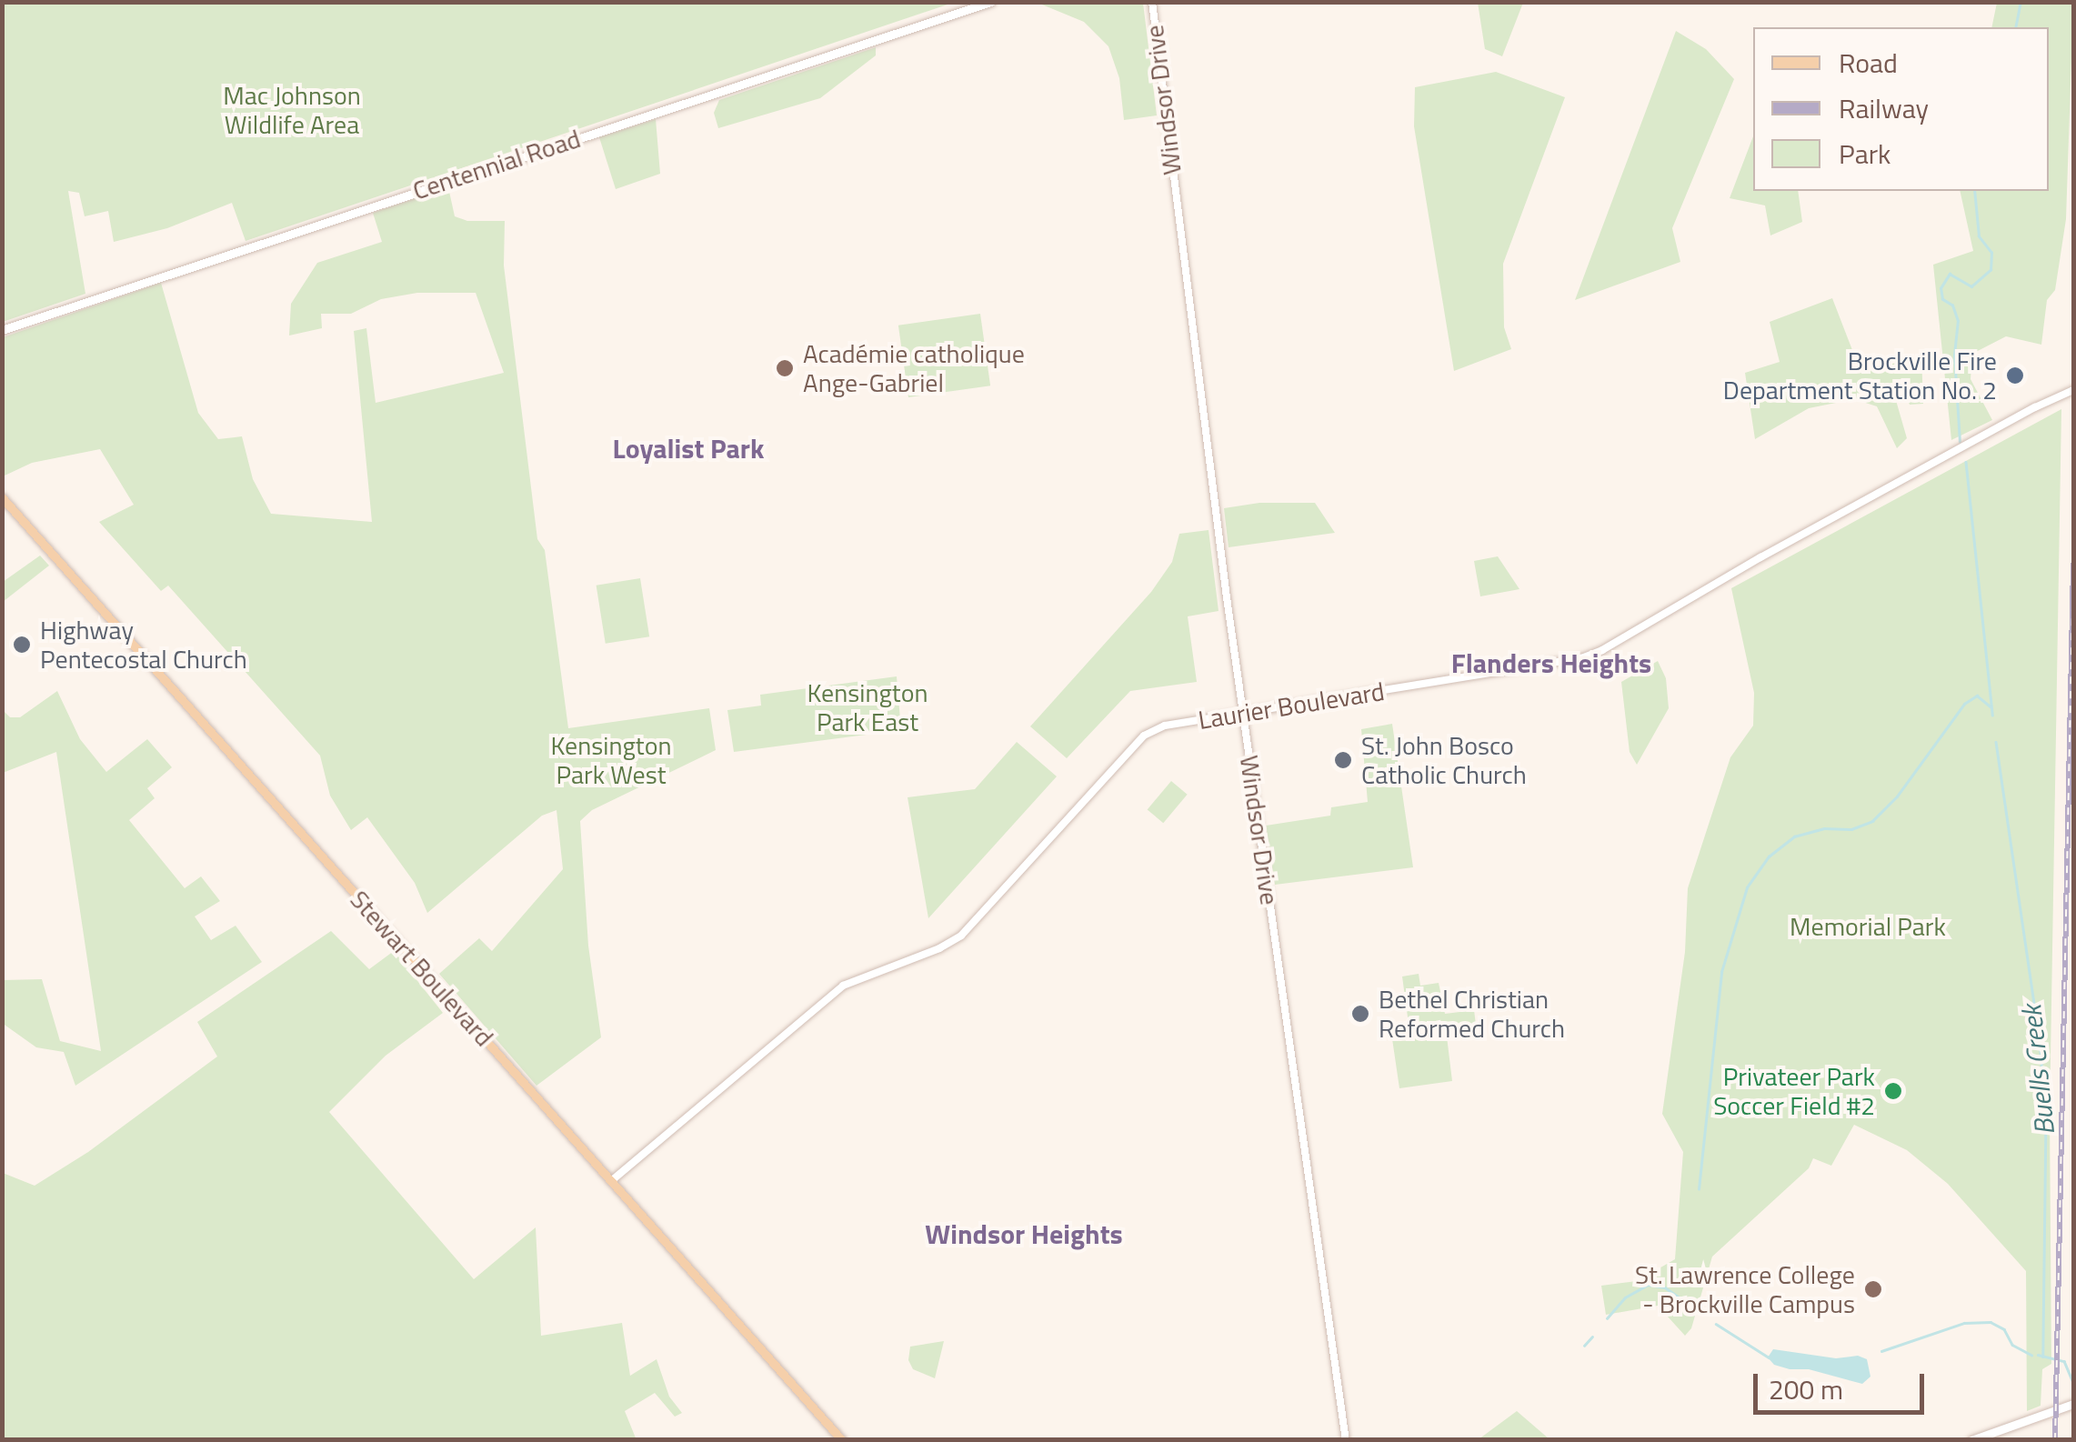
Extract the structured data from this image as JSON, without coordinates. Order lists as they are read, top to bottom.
{
  "streets": {
    "main road": ["Centennial Road", "Stewart Boulevard"],
    "street": ["Windsor Drive", "Laurier Boulevard"]
  },
  "crossings": [
    ["Windsor Drive", "Laurier Boulevard"],
    ["Laurier Boulevard", "Stewart Boulevard"]
  ],
  "districts": ["Loyalist Park", "Flanders Heights", "Windsor Heights"],
  "water": ["Buells Creek"],
  "parks": [
    "Mac Johnson Wildlife Area",
    "Kensington Park East",
    "Kensington Park West",
    "Memorial Park"
  ],
  "places": [
    "Académie catholique Ange-Gabriel",
    "Brockville Fire Department Station No. 2",
    "Highway Pentecostal Church",
    "St. John Bosco Catholic Church",
    "Bethel Christian Reformed Church",
    "Privateer Park Soccer Field #2",
    "St. Lawrence College - Brockville Campus"
  ],
  "legend": ["Road", "Railway", "Park"],
  "scale_bar": "200 m"
}
